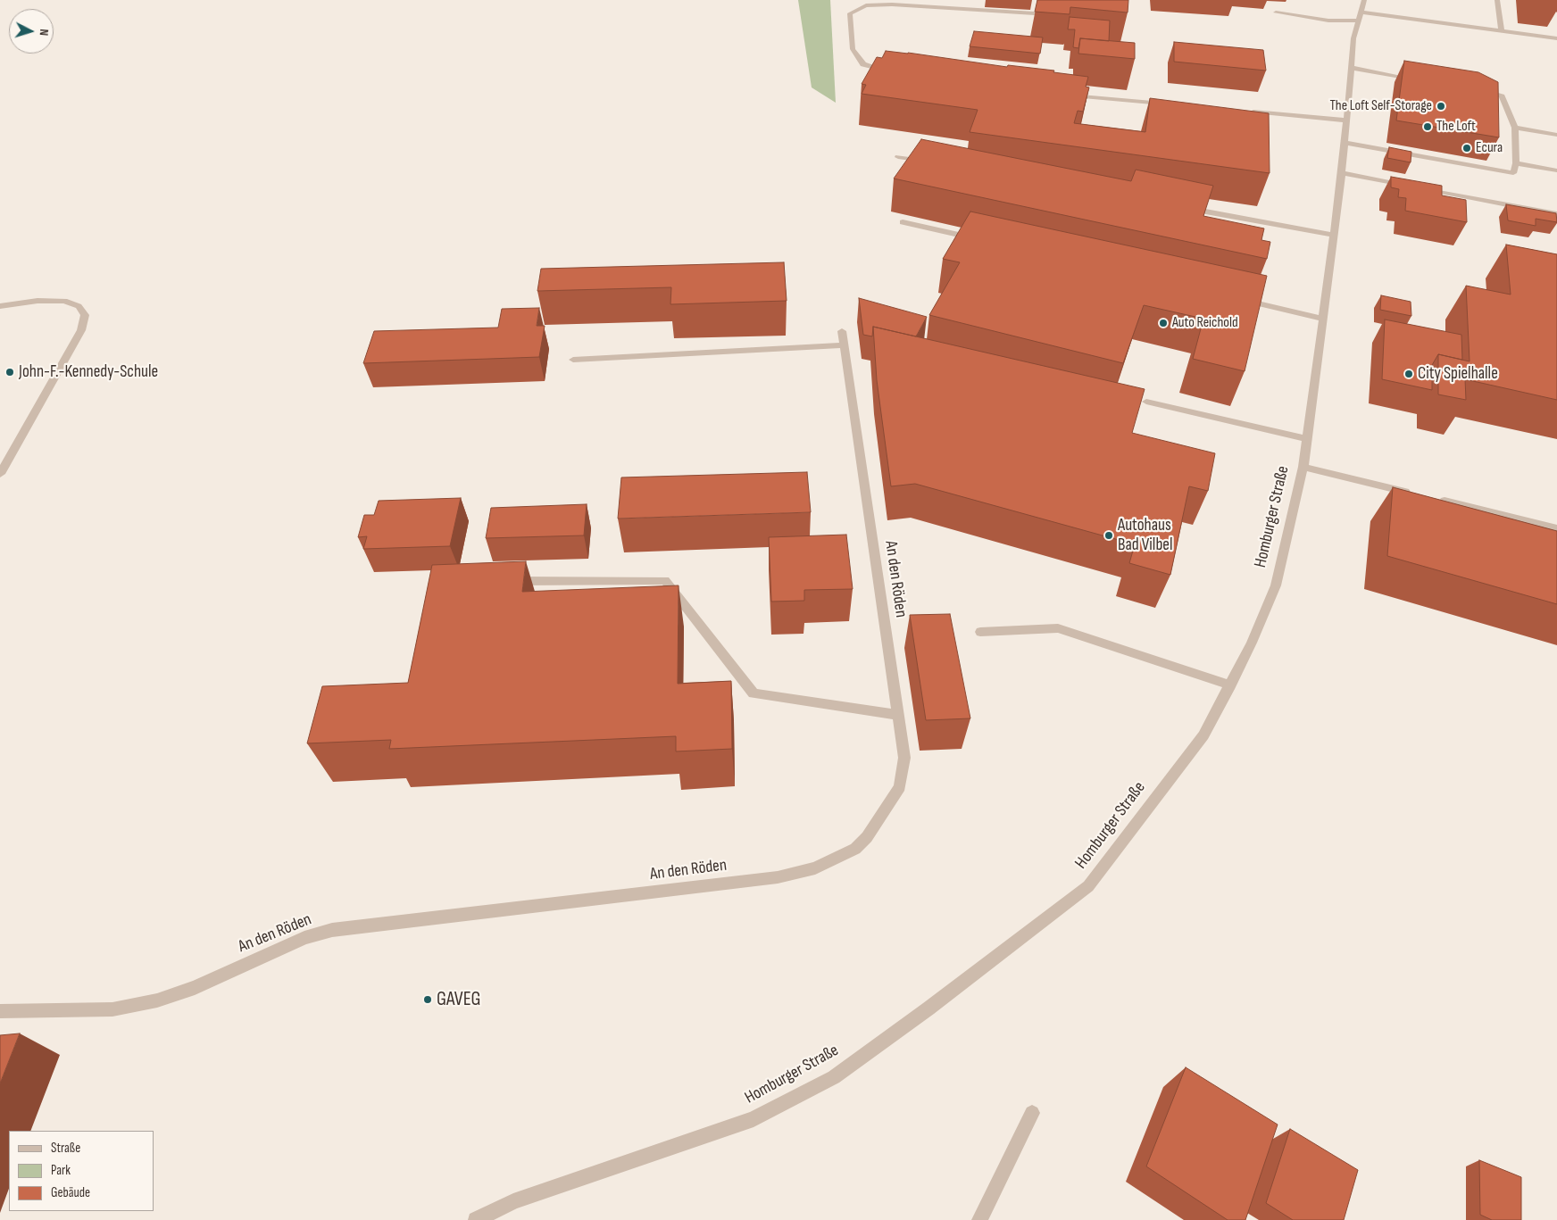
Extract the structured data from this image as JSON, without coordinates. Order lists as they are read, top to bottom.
{
  "streets": {
    "street": ["Homburger Straße", "An den Röden"]
  },
  "places": [
    "The Loft Self-Storage",
    "The Loft",
    "Ecura",
    "Auto Reichold",
    "John-F.-Kennedy-Schule",
    "City Spielhalle",
    "Autohaus Bad Vilbel",
    "GAVEG"
  ],
  "legend": ["Straße", "Park", "Gebäude"],
  "north": "right"
}
